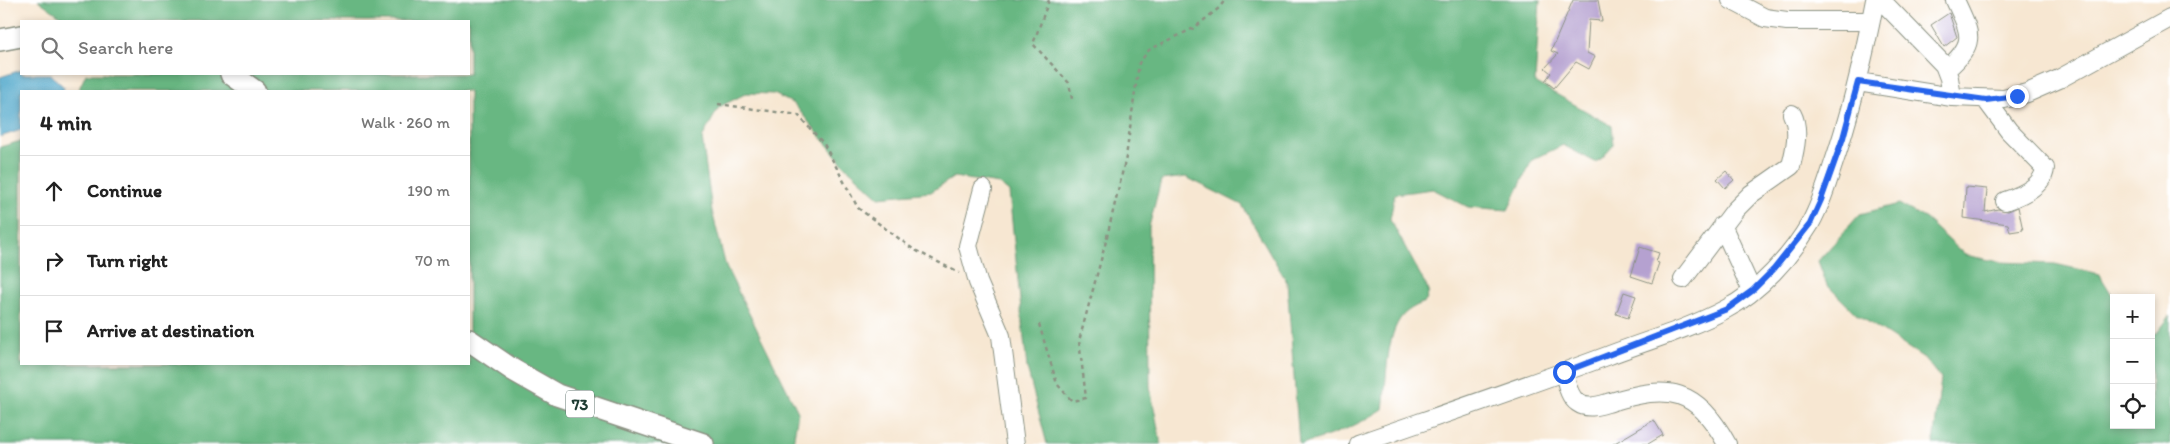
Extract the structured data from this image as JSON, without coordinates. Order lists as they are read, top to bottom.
{
  "streets": {
    "main road": ["73"]
  },
  "page": {
    "search": "Search here",
    "heading": ["4 min", "Walk · 260 m"],
    "list": [
      ["Continue", "190 m"],
      ["Turn right", "70 m"],
      "Arrive at destination"
    ],
    "map_buttons": ["+", "−"]
  }
}
